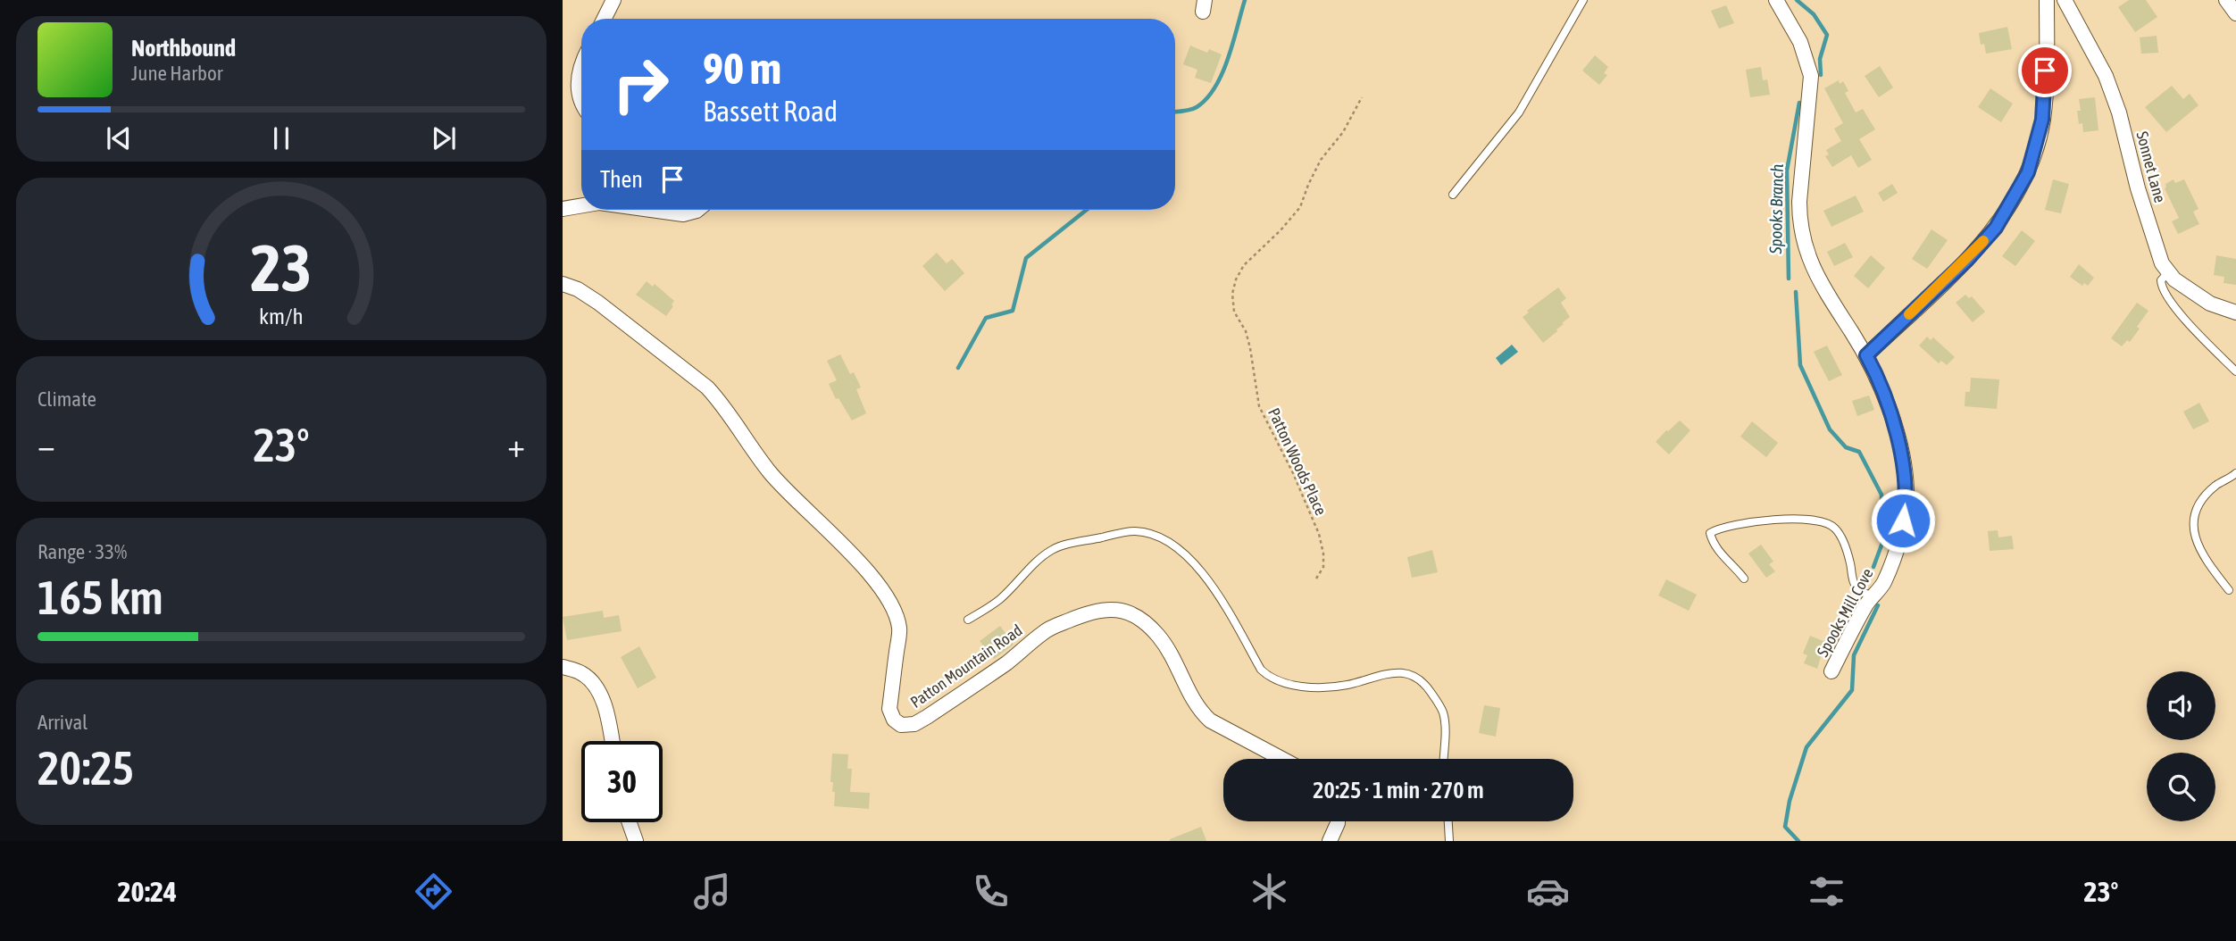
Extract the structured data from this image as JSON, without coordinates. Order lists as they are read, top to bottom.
{
  "streets": {
    "street": ["Sonnet Lane", "Spooks Mill Cove", "Patton Mountain Road"],
    "path": ["Patton Woods Place"]
  },
  "water": ["Spooks Branch"],
  "page": {
    "turn": ["90 m", "Bassett Road"],
    "song": ["Northbound", "June Harbor"],
    "then": "Then",
    "tile": [
      "Climate",
      ["Range · 33%", "165 km"],
      ["Arrival", "20:25"]
    ],
    "heat": ["−", "23°", "+"],
    "limit": "30",
    "trip": "20:25 · 1 min · 270 m",
    "tabs": ["20:24", "23°"],
    "gauge": ["23", "km/h"]
  }
}
